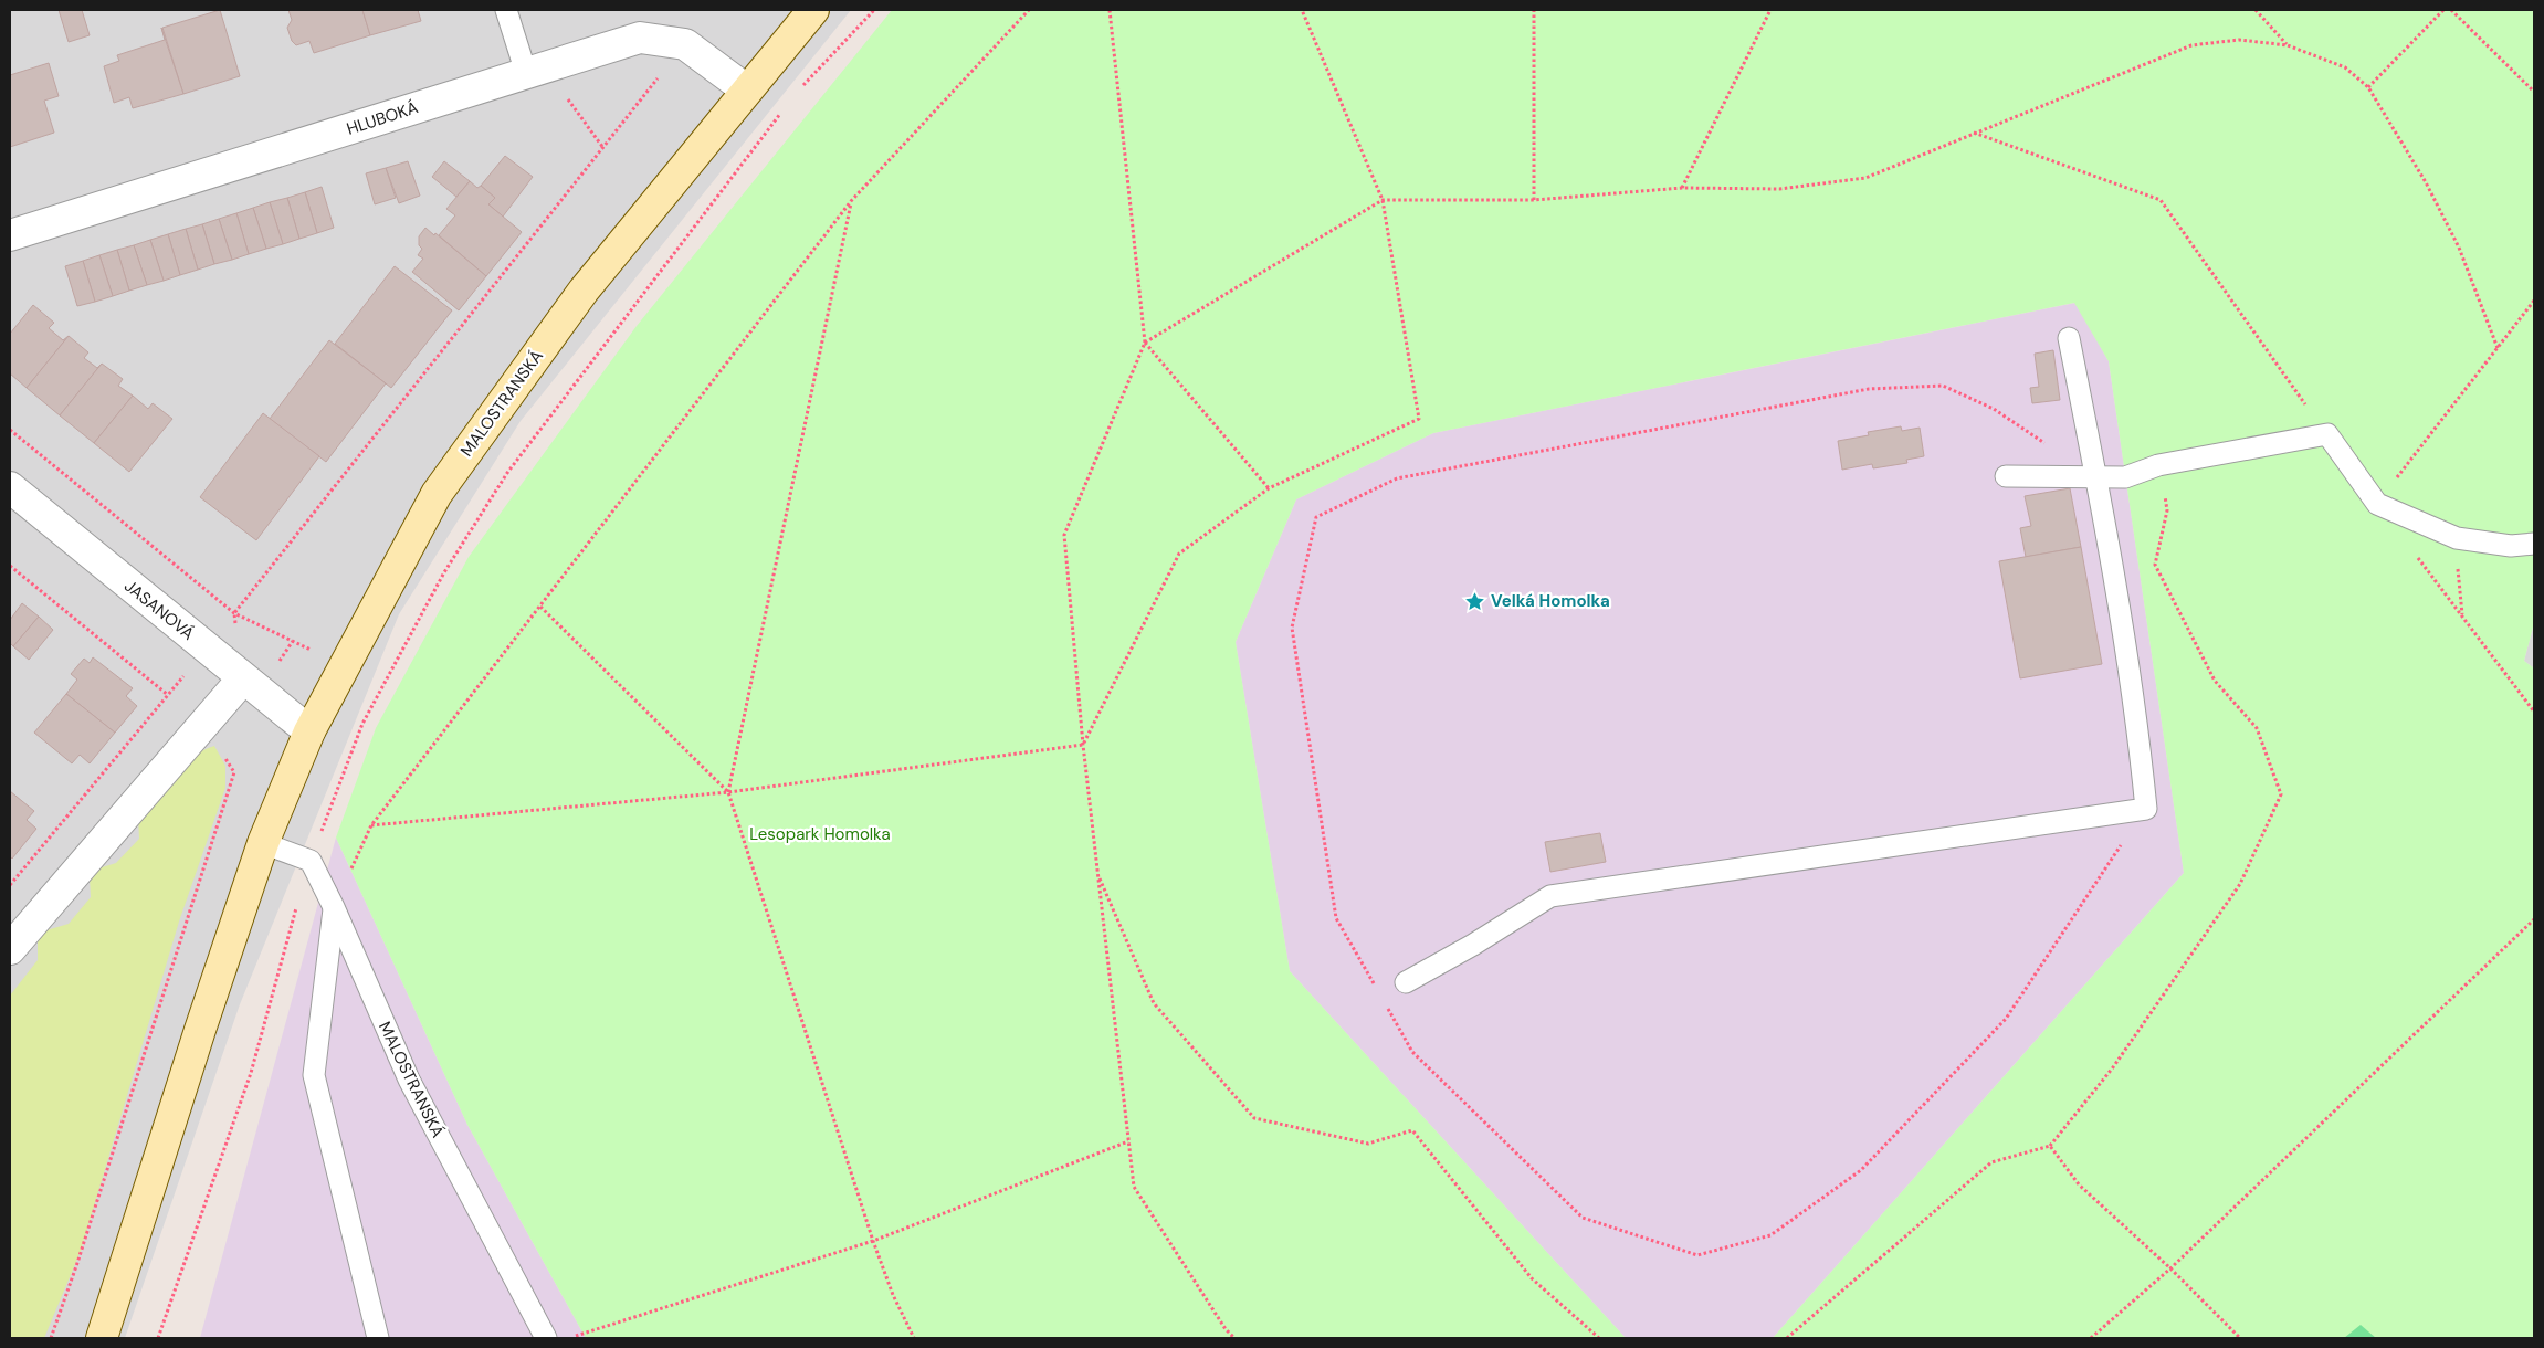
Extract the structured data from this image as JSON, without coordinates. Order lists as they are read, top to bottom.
{
  "streets": {
    "main road": ["MALOSTRANSKÁ"],
    "street": ["HLUBOKÁ", "JASANOVÁ"]
  },
  "crossings": [
    ["HLUBOKÁ", "MALOSTRANSKÁ"],
    ["MALOSTRANSKÁ", "JASANOVÁ"]
  ],
  "parks": ["Lesopark Homolka"],
  "places": {
    "place": ["Velká Homolka"]
  }
}
